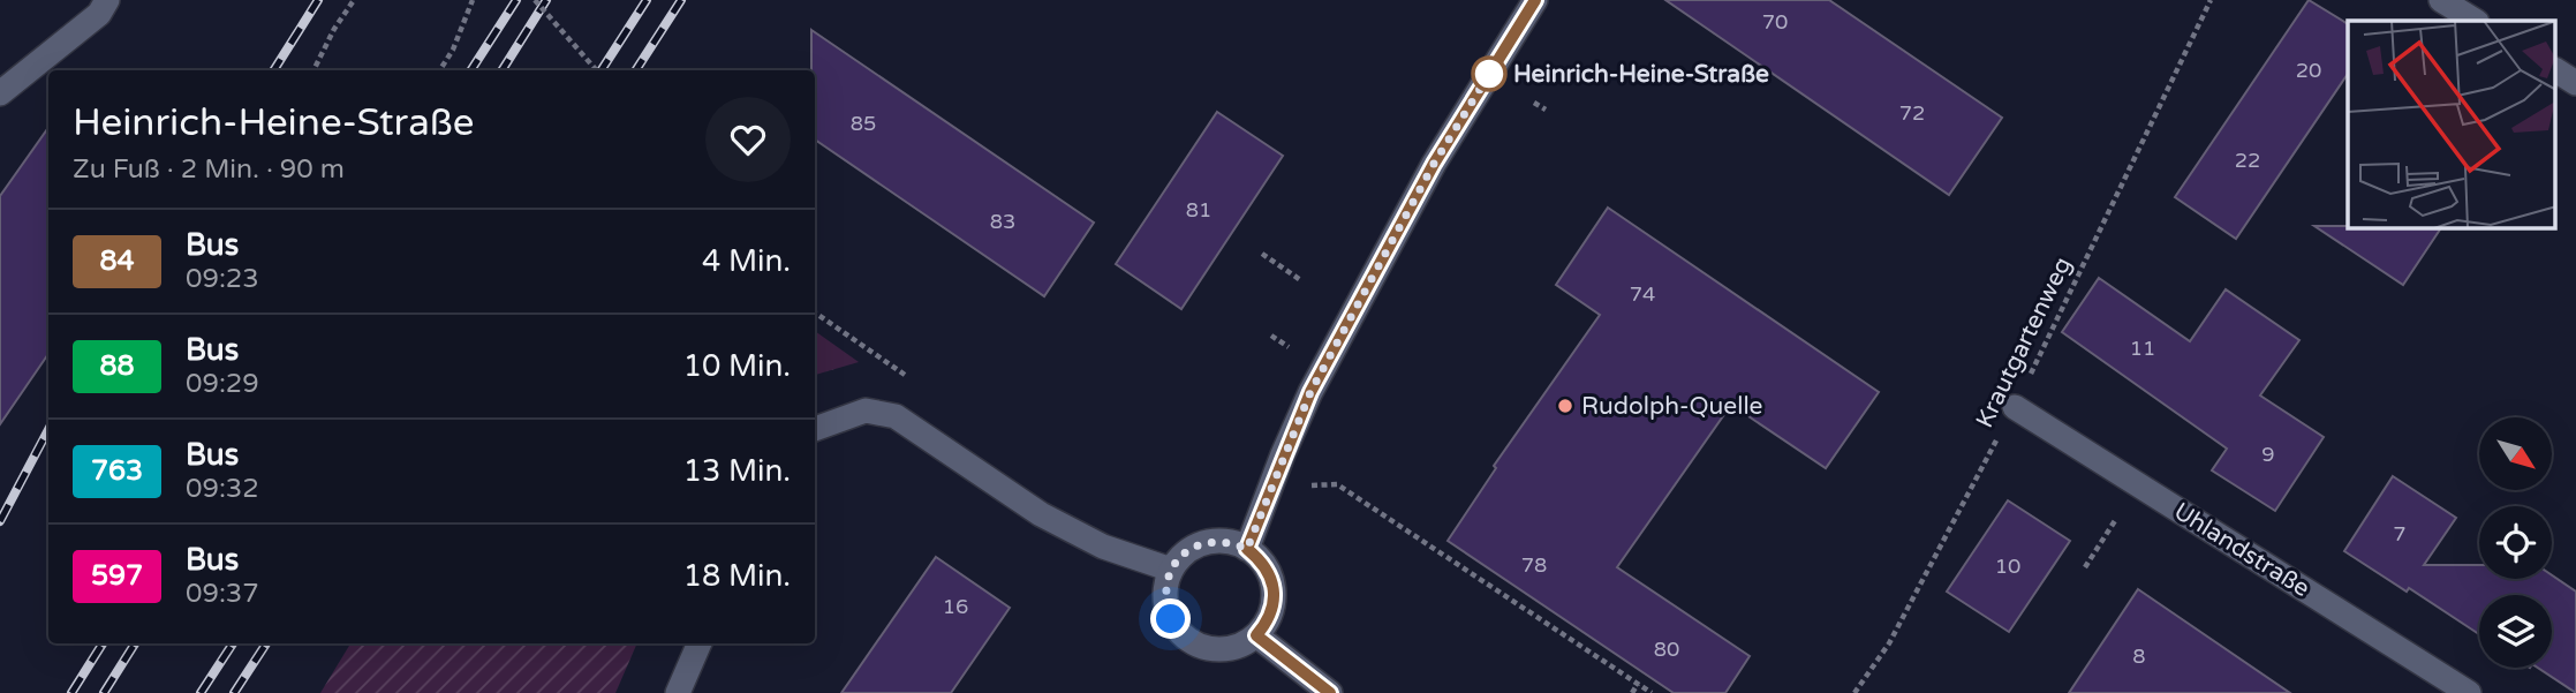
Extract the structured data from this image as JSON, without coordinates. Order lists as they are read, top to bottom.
{
  "streets": {
    "street": ["Uhlandstraße"],
    "path": ["Krautgartenweg"]
  },
  "crossings": [
    ["Krautgartenweg", "Uhlandstraße"]
  ],
  "places": ["Heinrich-Heine-Straße", "Rudolph-Quelle"],
  "lines": ["bus line 84"],
  "house_numbers": [
    "70",
    "20",
    "72",
    "85",
    "22",
    "81",
    "83",
    "74",
    "11",
    "9",
    "7",
    "78",
    "10",
    "16",
    "80",
    "8"
  ],
  "north": "bottom right",
  "page": {
    "heading": ["Heinrich-Heine-Straße", "Zu Fuß · 2 Min. · 90 m"],
    "list": [
      {
        "mark": "84",
        "name": "Bus",
        "note": "09:23",
        "value": "4 Min."
      },
      {
        "mark": "88",
        "name": "Bus",
        "note": "09:29",
        "value": "10 Min."
      },
      {
        "mark": "763",
        "name": "Bus",
        "note": "09:32",
        "value": "13 Min."
      },
      {
        "mark": "597",
        "name": "Bus",
        "note": "09:37",
        "value": "18 Min."
      }
    ]
  }
}
